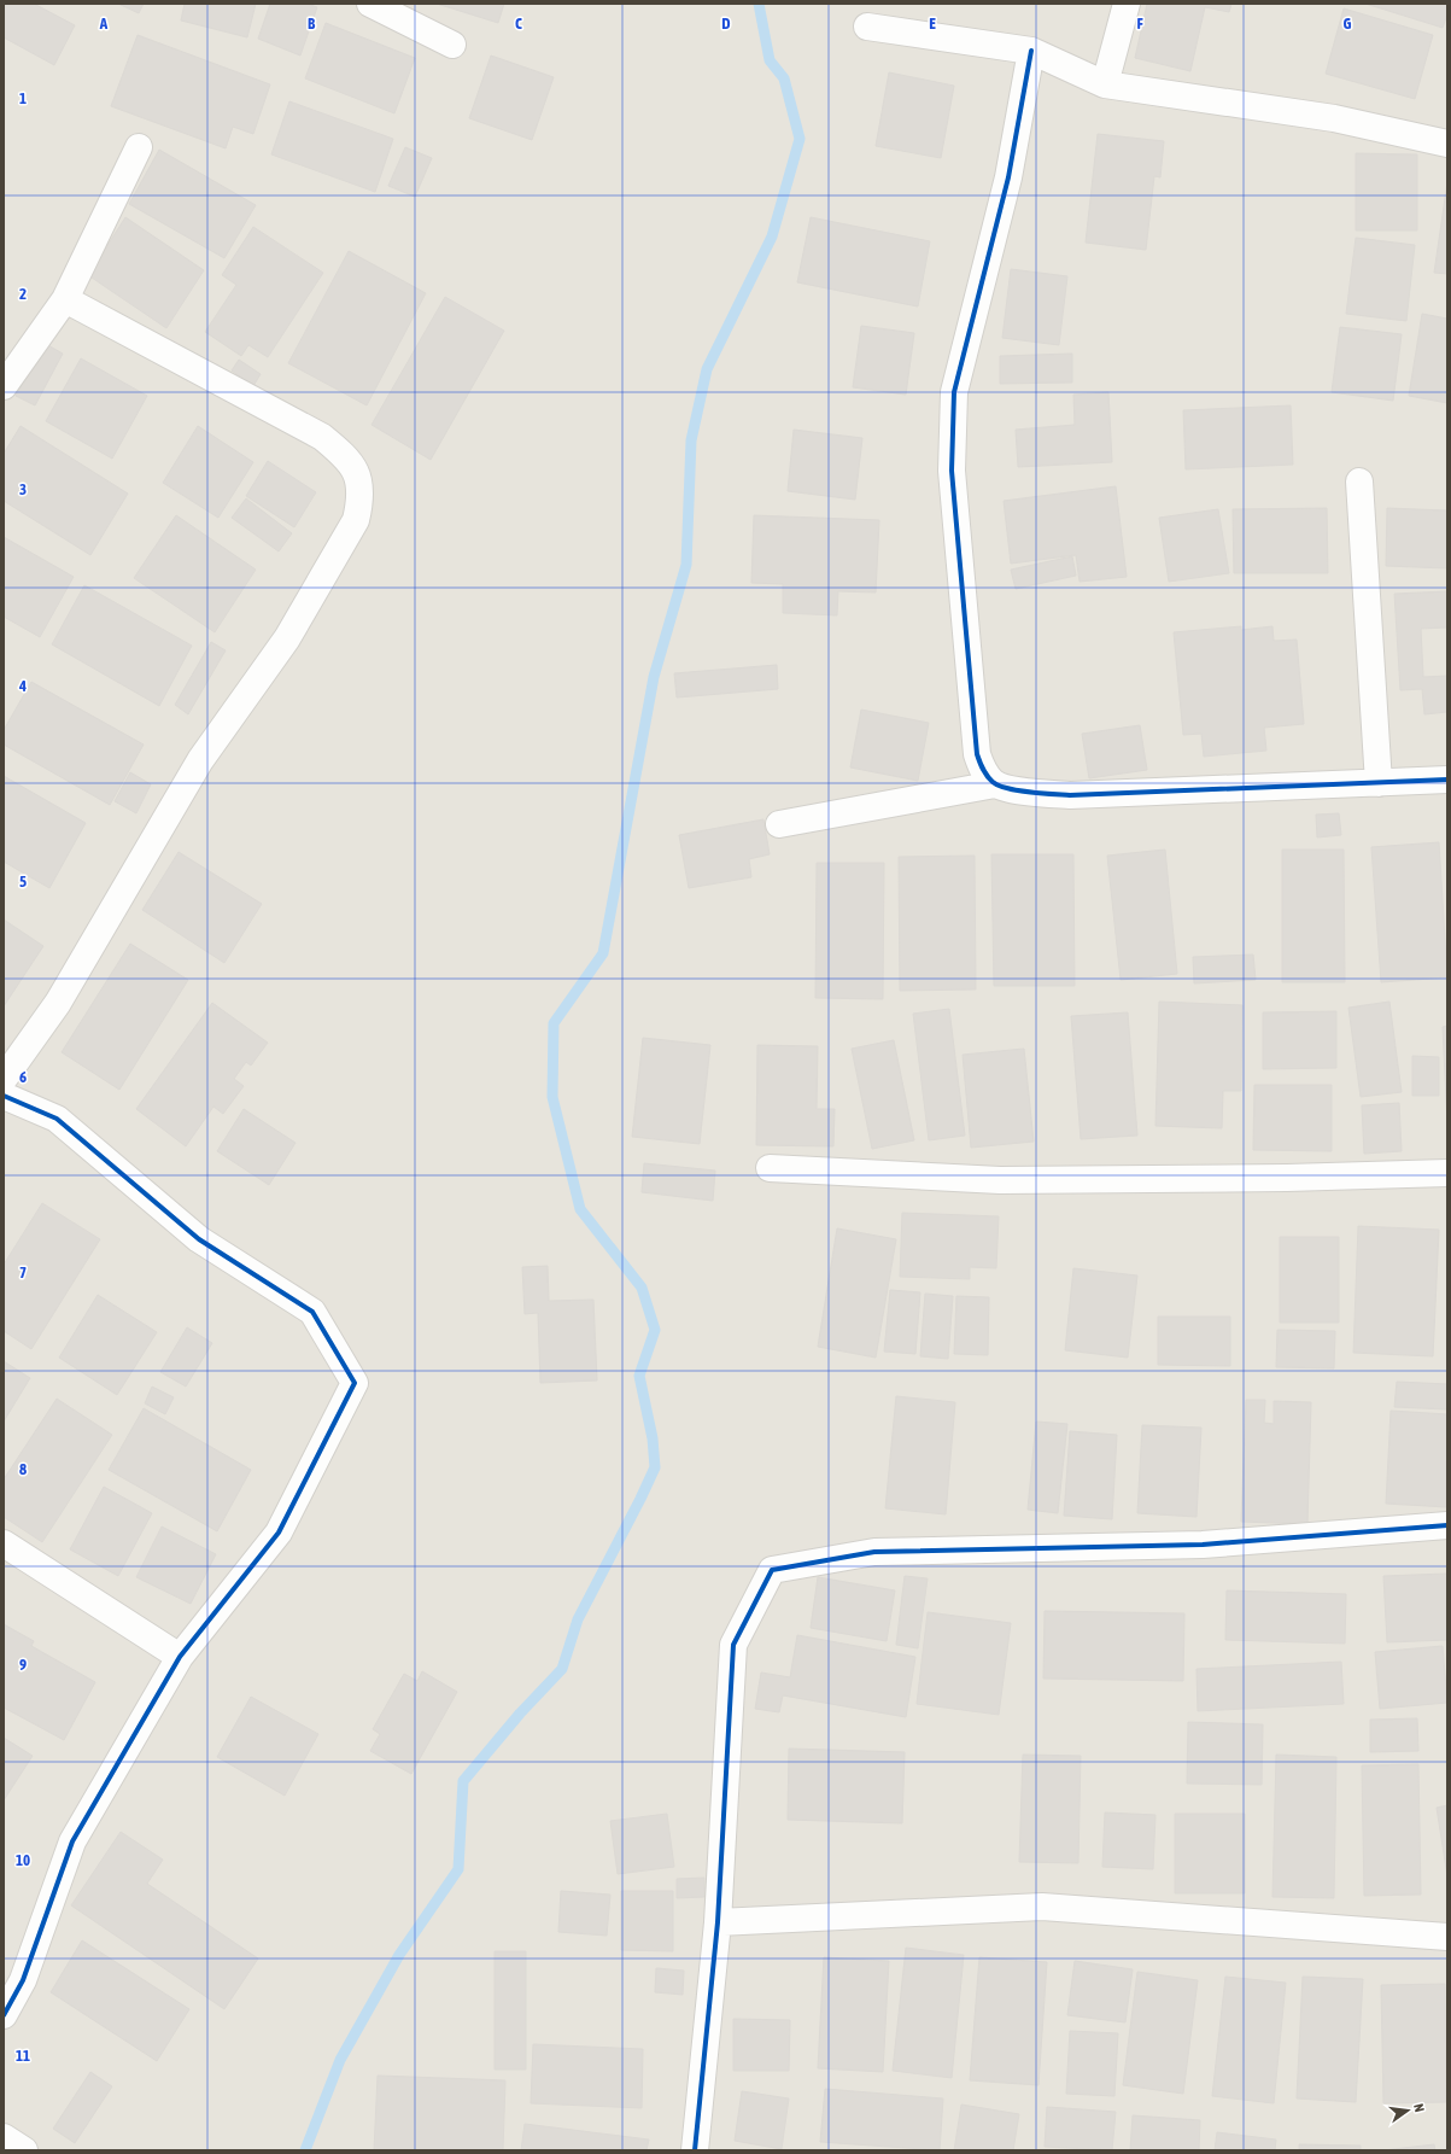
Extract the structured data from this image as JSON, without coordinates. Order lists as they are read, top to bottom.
{
  "north": "right",
  "grid": {
    "columns": [
      "A",
      "B",
      "C",
      "D",
      "E",
      "F",
      "G"
    ],
    "rows": [
      "1",
      "2",
      "3",
      "4",
      "5",
      "6",
      "7",
      "8",
      "9",
      "10",
      "11"
    ]
  }
}
